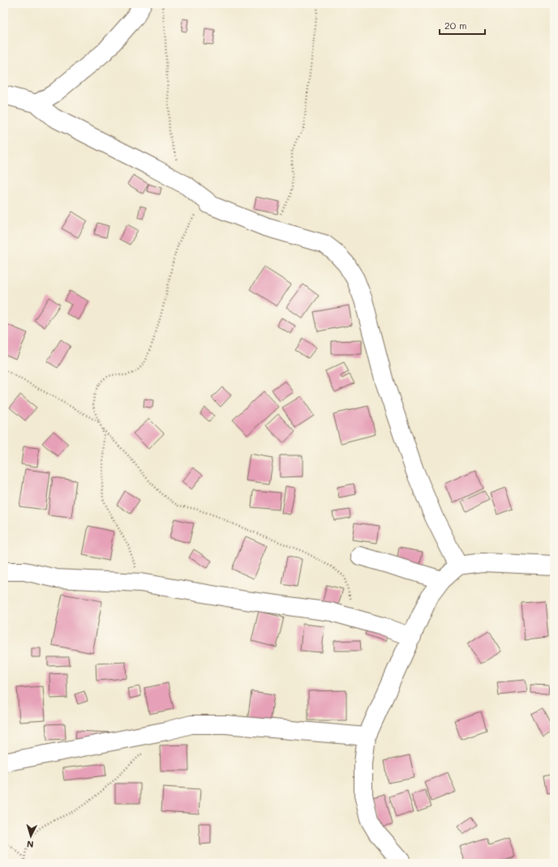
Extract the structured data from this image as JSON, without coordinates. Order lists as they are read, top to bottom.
{
  "scale_bar": "20 m",
  "north": "bottom"
}
